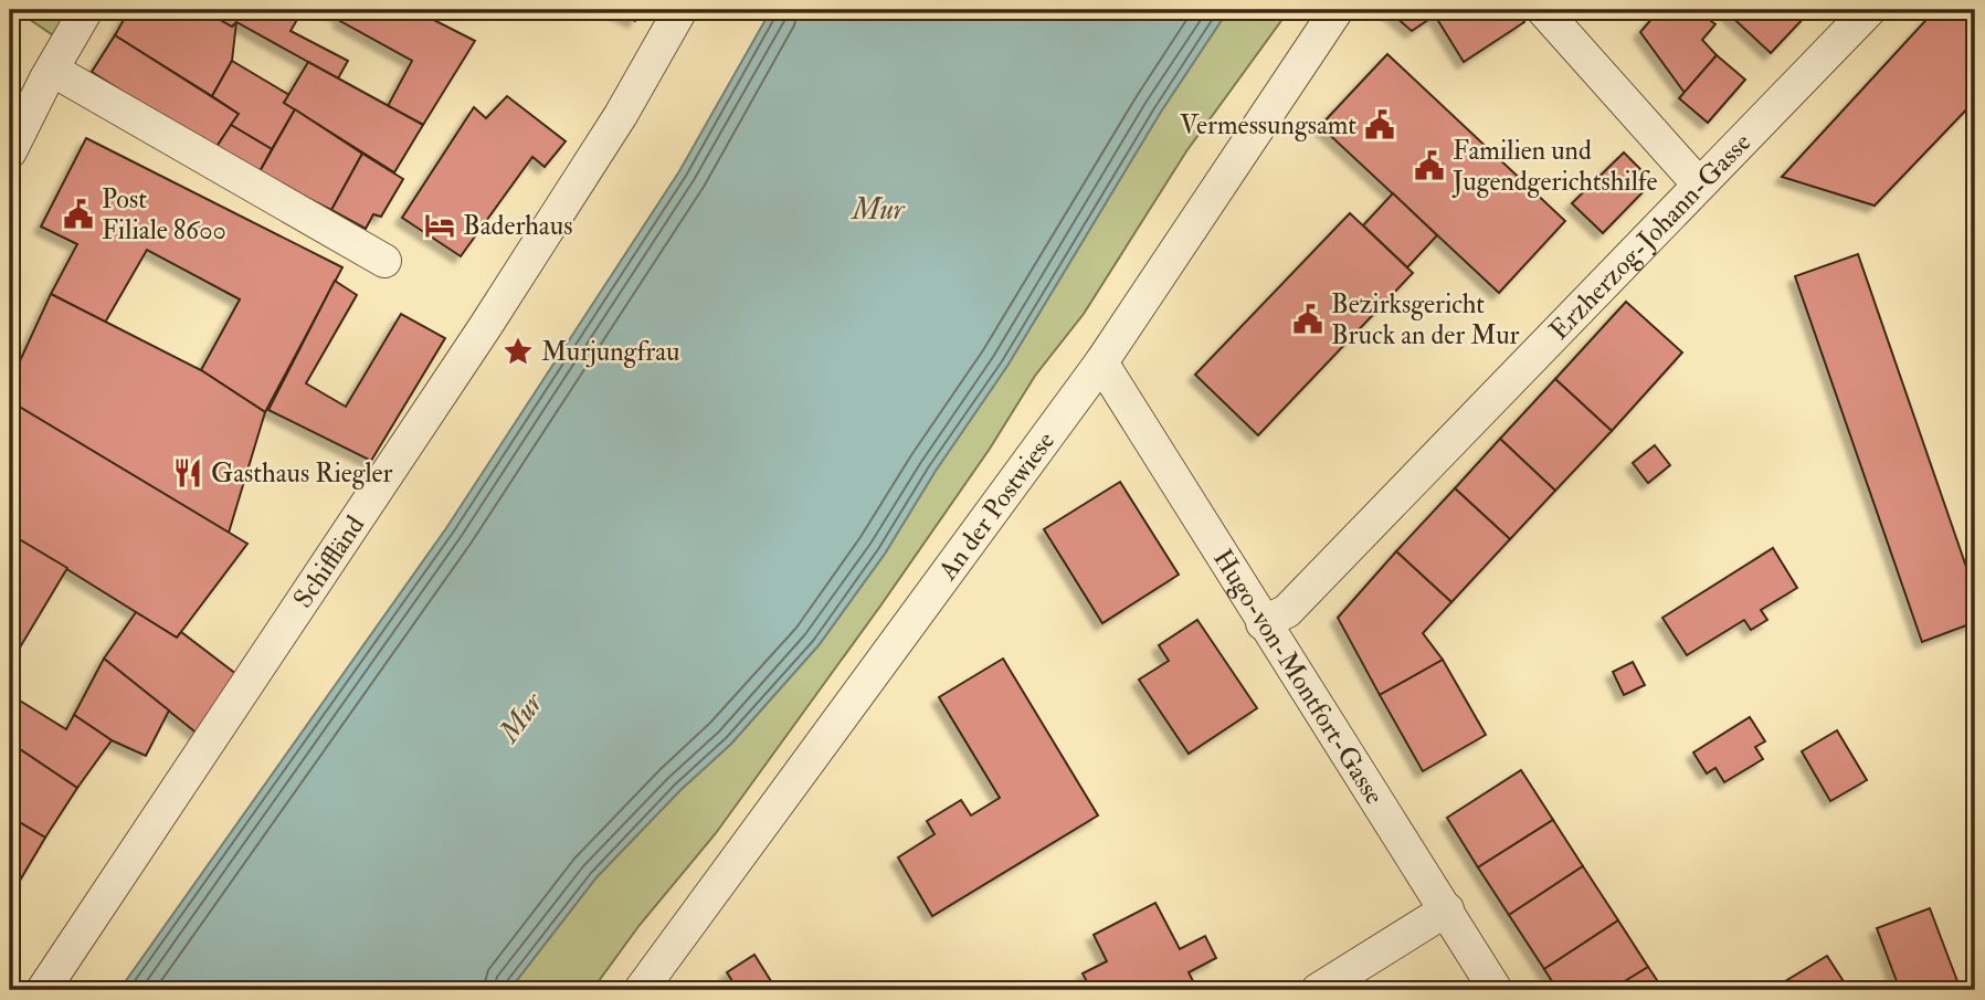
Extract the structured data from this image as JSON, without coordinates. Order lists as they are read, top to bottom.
{
  "streets": {
    "street": [
      "Erzherzog-Johann-Gasse",
      "An der Postwiese",
      "Schiffländ",
      "Hugo-von-Montfort-Gasse"
    ]
  },
  "crossings": [
    ["Erzherzog-Johann-Gasse", "Hugo-von-Montfort-Gasse"],
    ["An der Postwiese", "Hugo-von-Montfort-Gasse"]
  ],
  "water": ["Mur"],
  "places": {
    "public building": [
      "Vermessungsamt",
      "Familien und Jugendgerichtshilfe",
      "Post Filiale 8600",
      "Bezirksgericht Bruck an der Mur"
    ],
    "hotel": ["Baderhaus"],
    "place": ["Murjungfrau"],
    "restaurant": ["Gasthaus Riegler"]
  }
}
